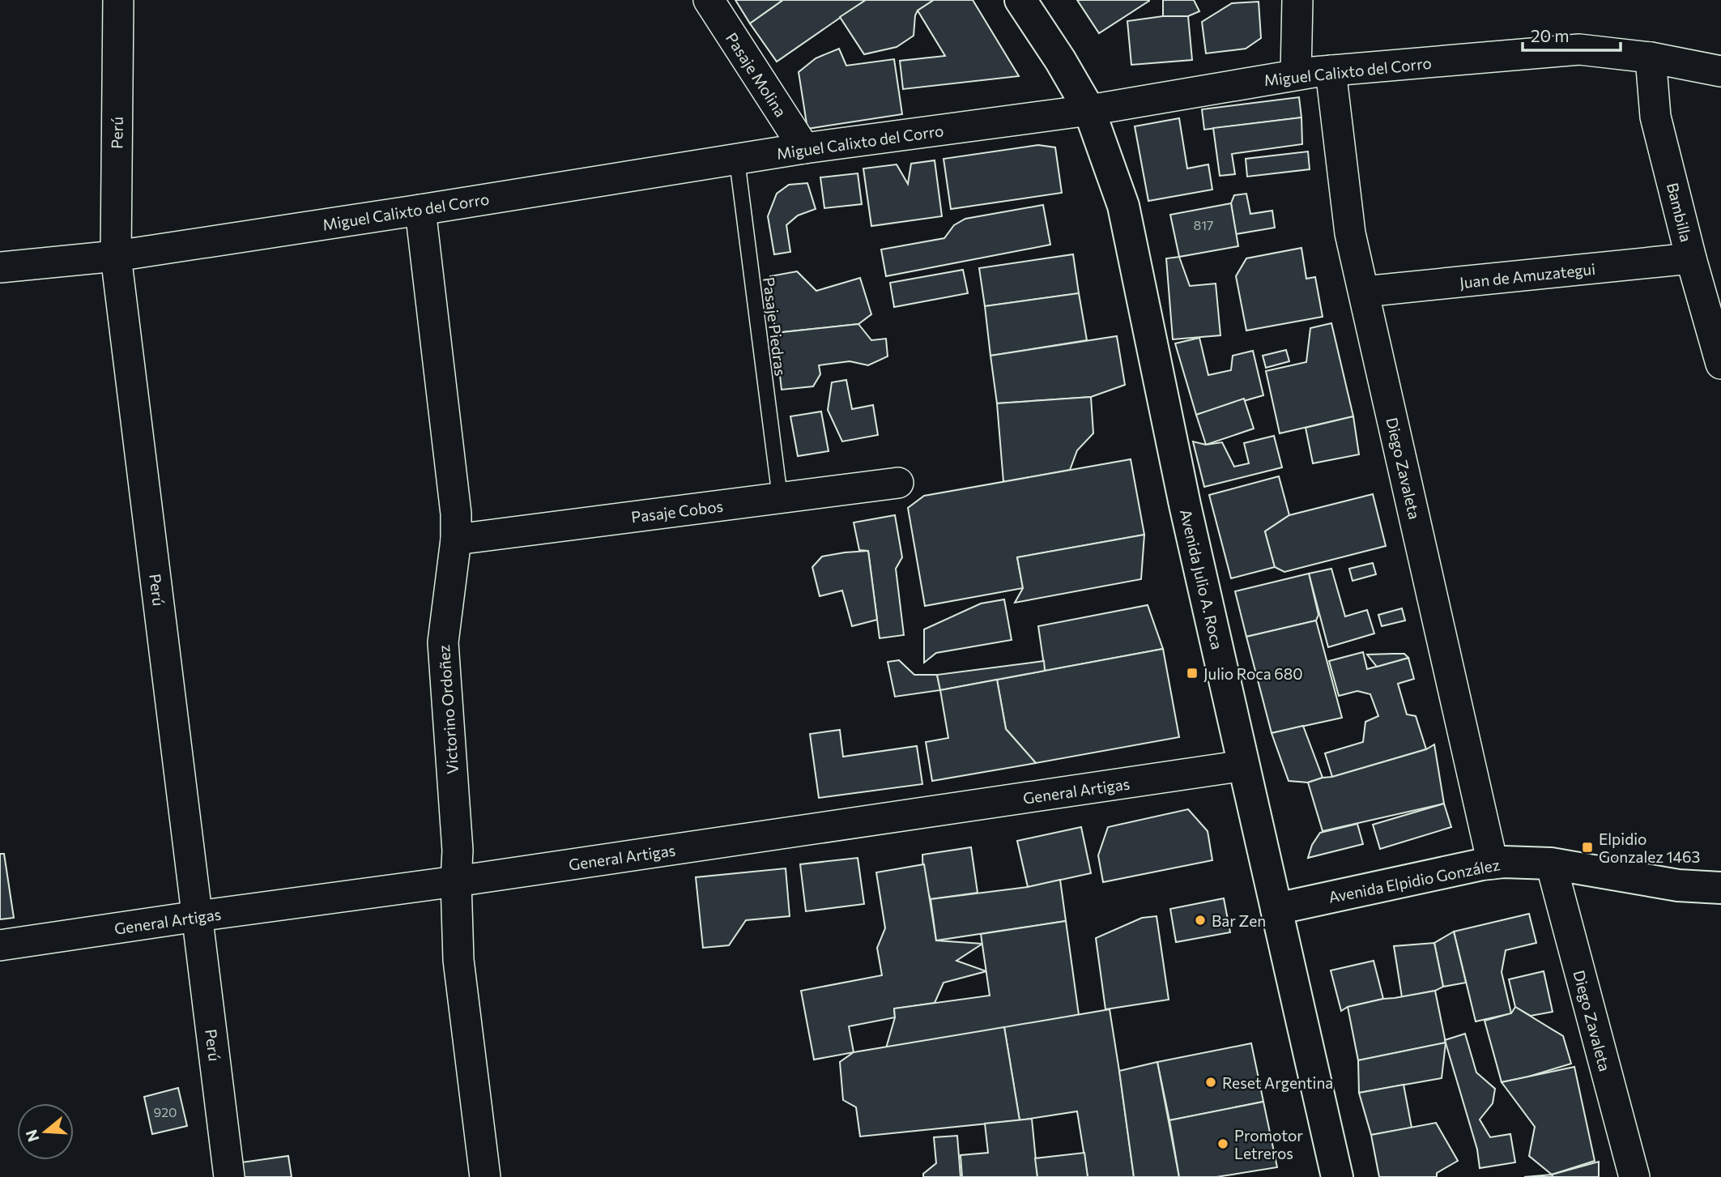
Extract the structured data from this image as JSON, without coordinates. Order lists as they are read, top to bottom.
{
  "streets": {
    "main road": ["Avenida Julio A. Roca", "Avenida Elpidio González"],
    "street": [
      "Miguel Calixto del Corro",
      "Pasaje Molina",
      "Perú",
      "Bambilla",
      "Juan de Amuzategui",
      "Diego Zavaleta",
      "Pasaje Cobos",
      "Victorino Ordoñez",
      "General Artigas"
    ],
    "lane": ["Pasaje Piedras"]
  },
  "crossings": [
    ["Miguel Calixto del Corro", "Pasaje Molina"],
    ["Miguel Calixto del Corro", "Perú"],
    ["Miguel Calixto del Corro", "Bambilla"],
    ["Miguel Calixto del Corro", "Pasaje Piedras"],
    ["Miguel Calixto del Corro", "Diego Zavaleta"],
    ["Miguel Calixto del Corro", "Avenida Julio A. Roca"],
    ["Miguel Calixto del Corro", "Victorino Ordoñez"],
    ["Perú", "General Artigas"],
    ["Bambilla", "Juan de Amuzategui"],
    ["Juan de Amuzategui", "Diego Zavaleta"],
    ["Pasaje Piedras", "Pasaje Cobos"],
    ["Diego Zavaleta", "Avenida Elpidio González"],
    ["Pasaje Cobos", "Victorino Ordoñez"],
    ["Avenida Julio A. Roca", "General Artigas"],
    ["Avenida Julio A. Roca", "Avenida Elpidio González"],
    ["Victorino Ordoñez", "General Artigas"]
  ],
  "places": {
    "transit": ["Julio Roca 680", "Elpidio Gonzalez 1463"],
    "other": ["Bar Zen", "Reset Argentina", "Promotor Letreros"]
  },
  "house_numbers": ["817", "920"],
  "scale_bar": "20 m",
  "north": "left"
}
